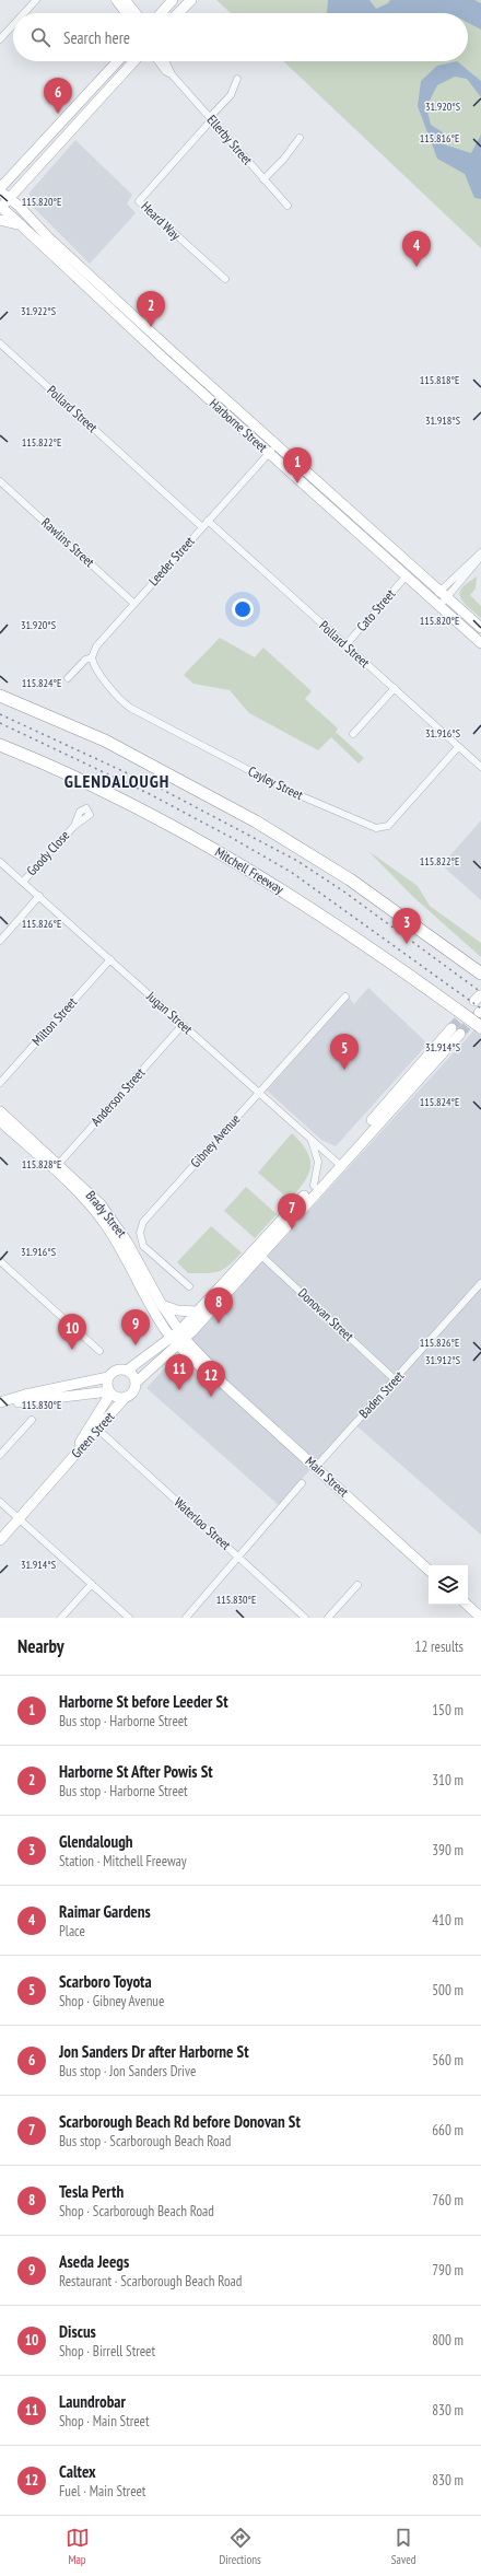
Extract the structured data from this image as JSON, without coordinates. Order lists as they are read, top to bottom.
{
  "streets": {
    "highway": ["Mitchell Freeway"],
    "main road": [
      "Harborne Street",
      "Brady Street",
      "Green Street",
      "Main Street"
    ],
    "street": [
      "Ellerby Street",
      "Heard Way",
      "Pollard Street",
      "Rawlins Street",
      "Leeder Street",
      "Cato Street",
      "Cayley Street",
      "Goody Close",
      "Jugan Street",
      "Milton Street",
      "Anderson Street",
      "Gibney Avenue",
      "Donovan Street",
      "Baden Street",
      "Waterloo Street"
    ]
  },
  "crossings": [
    ["Ellerby Street", "Heard Way"],
    ["Pollard Street", "Leeder Street"],
    ["Pollard Street", "Cato Street"],
    ["Pollard Street", "Cayley Street"],
    ["Harborne Street", "Leeder Street"],
    ["Harborne Street", "Cato Street"],
    ["Rawlins Street", "Leeder Street"],
    ["Leeder Street", "Cayley Street"],
    ["Goody Close", "Jugan Street"],
    ["Jugan Street", "Milton Street"],
    ["Jugan Street", "Anderson Street"],
    ["Jugan Street", "Gibney Avenue"],
    ["Anderson Street", "Brady Street"],
    ["Brady Street", "Main Street"],
    ["Donovan Street", "Baden Street"],
    ["Baden Street", "Main Street"],
    ["Green Street", "Waterloo Street"]
  ],
  "districts": ["GLENDALOUGH"],
  "page": {
    "search": "Search here",
    "pins": [
      "6",
      "4",
      "2",
      "1",
      "3",
      "5",
      "7",
      "8",
      "9",
      "10",
      "11",
      "12"
    ],
    "heading": ["Nearby", "12 results"],
    "list": [
      {
        "mark": "1",
        "name": "Harborne St before Leeder St",
        "note": "Bus stop · Harborne Street",
        "value": "150 m"
      },
      {
        "mark": "2",
        "name": "Harborne St After Powis St",
        "note": "Bus stop · Harborne Street",
        "value": "310 m"
      },
      {
        "mark": "3",
        "name": "Glendalough",
        "note": "Station · Mitchell Freeway",
        "value": "390 m"
      },
      {
        "mark": "4",
        "name": "Raimar Gardens",
        "note": "Place",
        "value": "410 m"
      },
      {
        "mark": "5",
        "name": "Scarboro Toyota",
        "note": "Shop · Gibney Avenue",
        "value": "500 m"
      },
      {
        "mark": "6",
        "name": "Jon Sanders Dr after Harborne St",
        "note": "Bus stop · Jon Sanders Drive",
        "value": "560 m"
      },
      {
        "mark": "7",
        "name": "Scarborough Beach Rd before Donovan St",
        "note": "Bus stop · Scarborough Beach Road",
        "value": "660 m"
      },
      {
        "mark": "8",
        "name": "Tesla Perth",
        "note": "Shop · Scarborough Beach Road",
        "value": "760 m"
      },
      {
        "mark": "9",
        "name": "Aseda Jeegs",
        "note": "Restaurant · Scarborough Beach Road",
        "value": "790 m"
      },
      {
        "mark": "10",
        "name": "Discus",
        "note": "Shop · Birrell Street",
        "value": "800 m"
      },
      {
        "mark": "11",
        "name": "Laundrobar",
        "note": "Shop · Main Street",
        "value": "830 m"
      },
      {
        "mark": "12",
        "name": "Caltex",
        "note": "Fuel · Main Street",
        "value": "830 m"
      }
    ],
    "nav": ["Map", "Directions", "Saved"]
  },
  "coordinates": [
    "31.920°S",
    "115.816°E",
    "115.820°E",
    "31.922°S",
    "115.818°E",
    "31.918°S",
    "115.822°E",
    "115.824°E",
    "31.916°S",
    "115.826°E",
    "31.914°S",
    "115.828°E",
    "31.912°S",
    "115.830°E"
  ]
}
